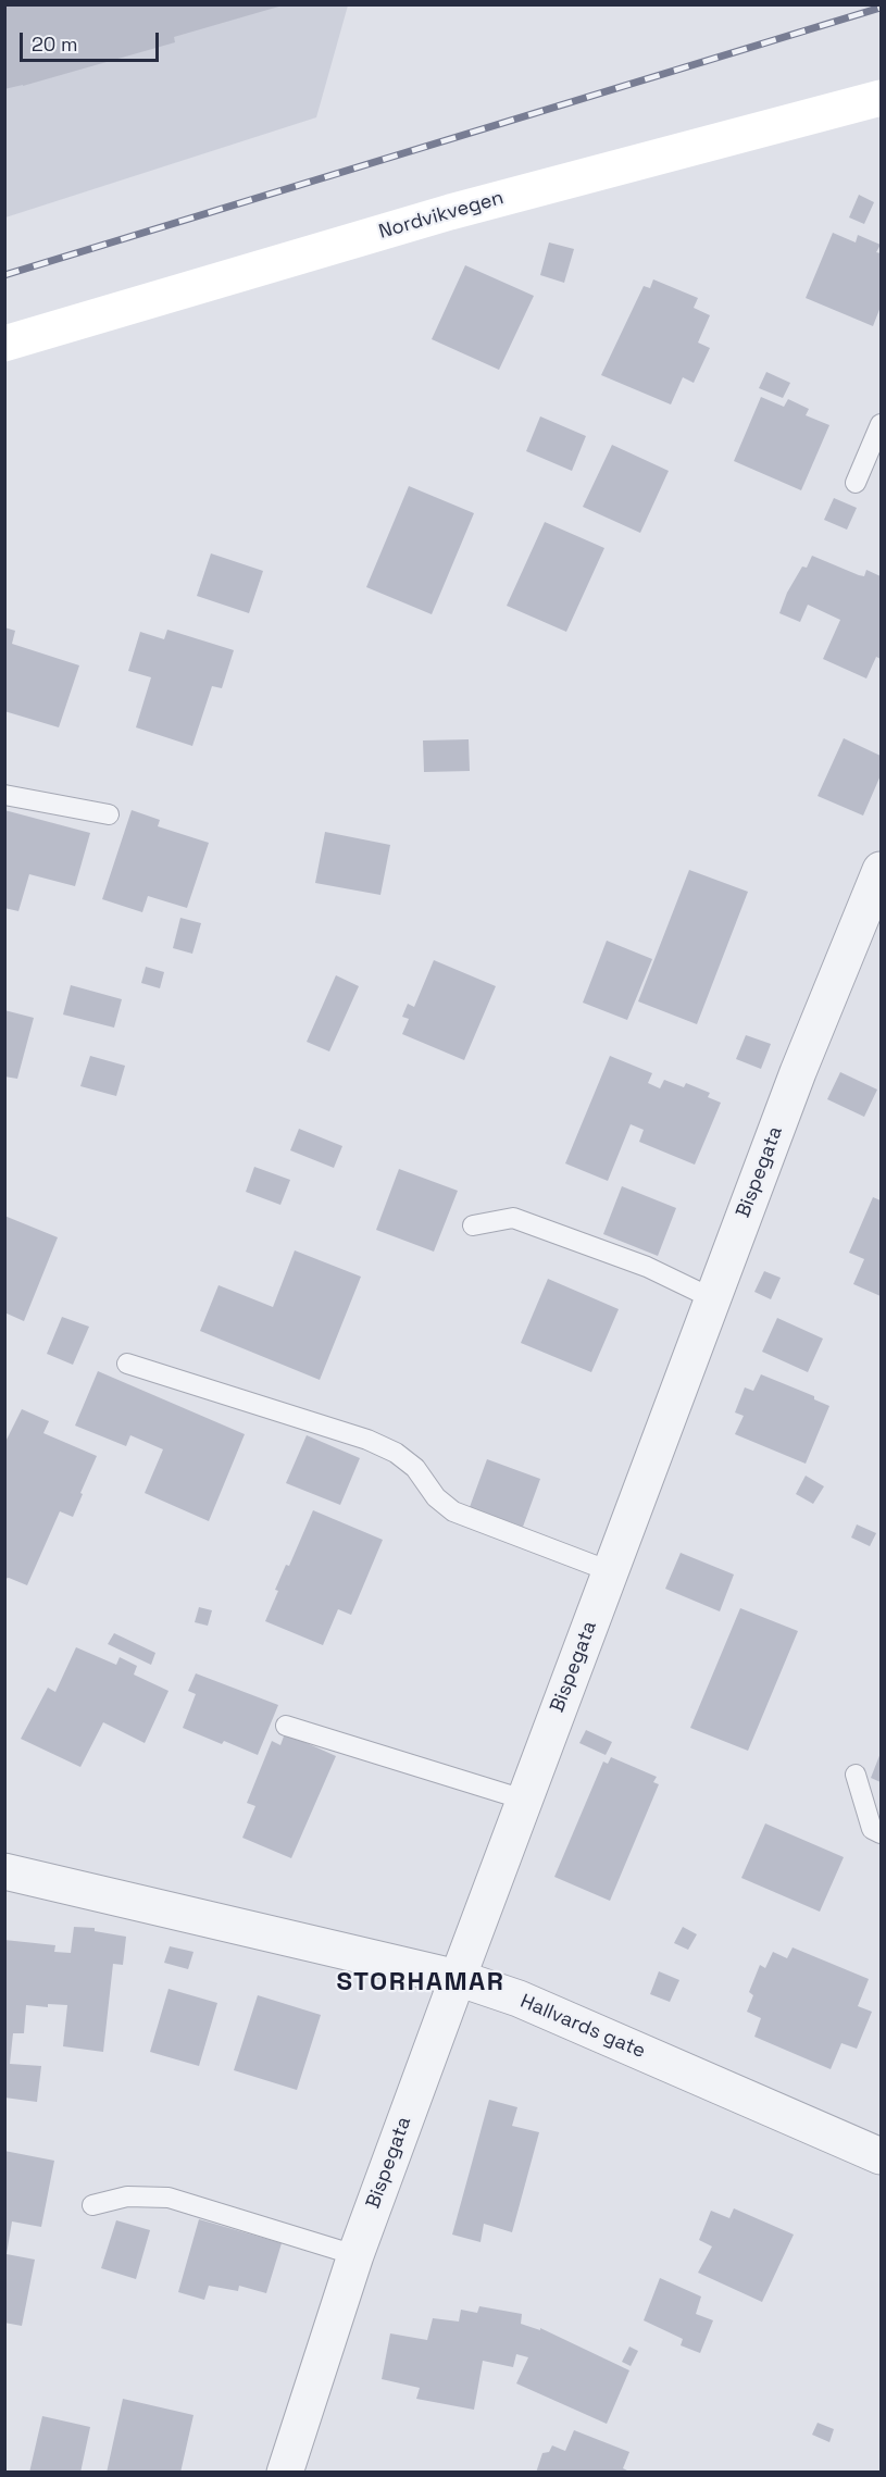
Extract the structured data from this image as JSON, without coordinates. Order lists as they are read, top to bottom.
{
  "streets": {
    "main road": ["Nordvikvegen"],
    "street": ["Bispegata", "Hallvards gate"]
  },
  "crossings": [
    ["Bispegata", "Hallvards gate"]
  ],
  "districts": ["STORHAMAR"],
  "scale_bar": "20 m"
}
